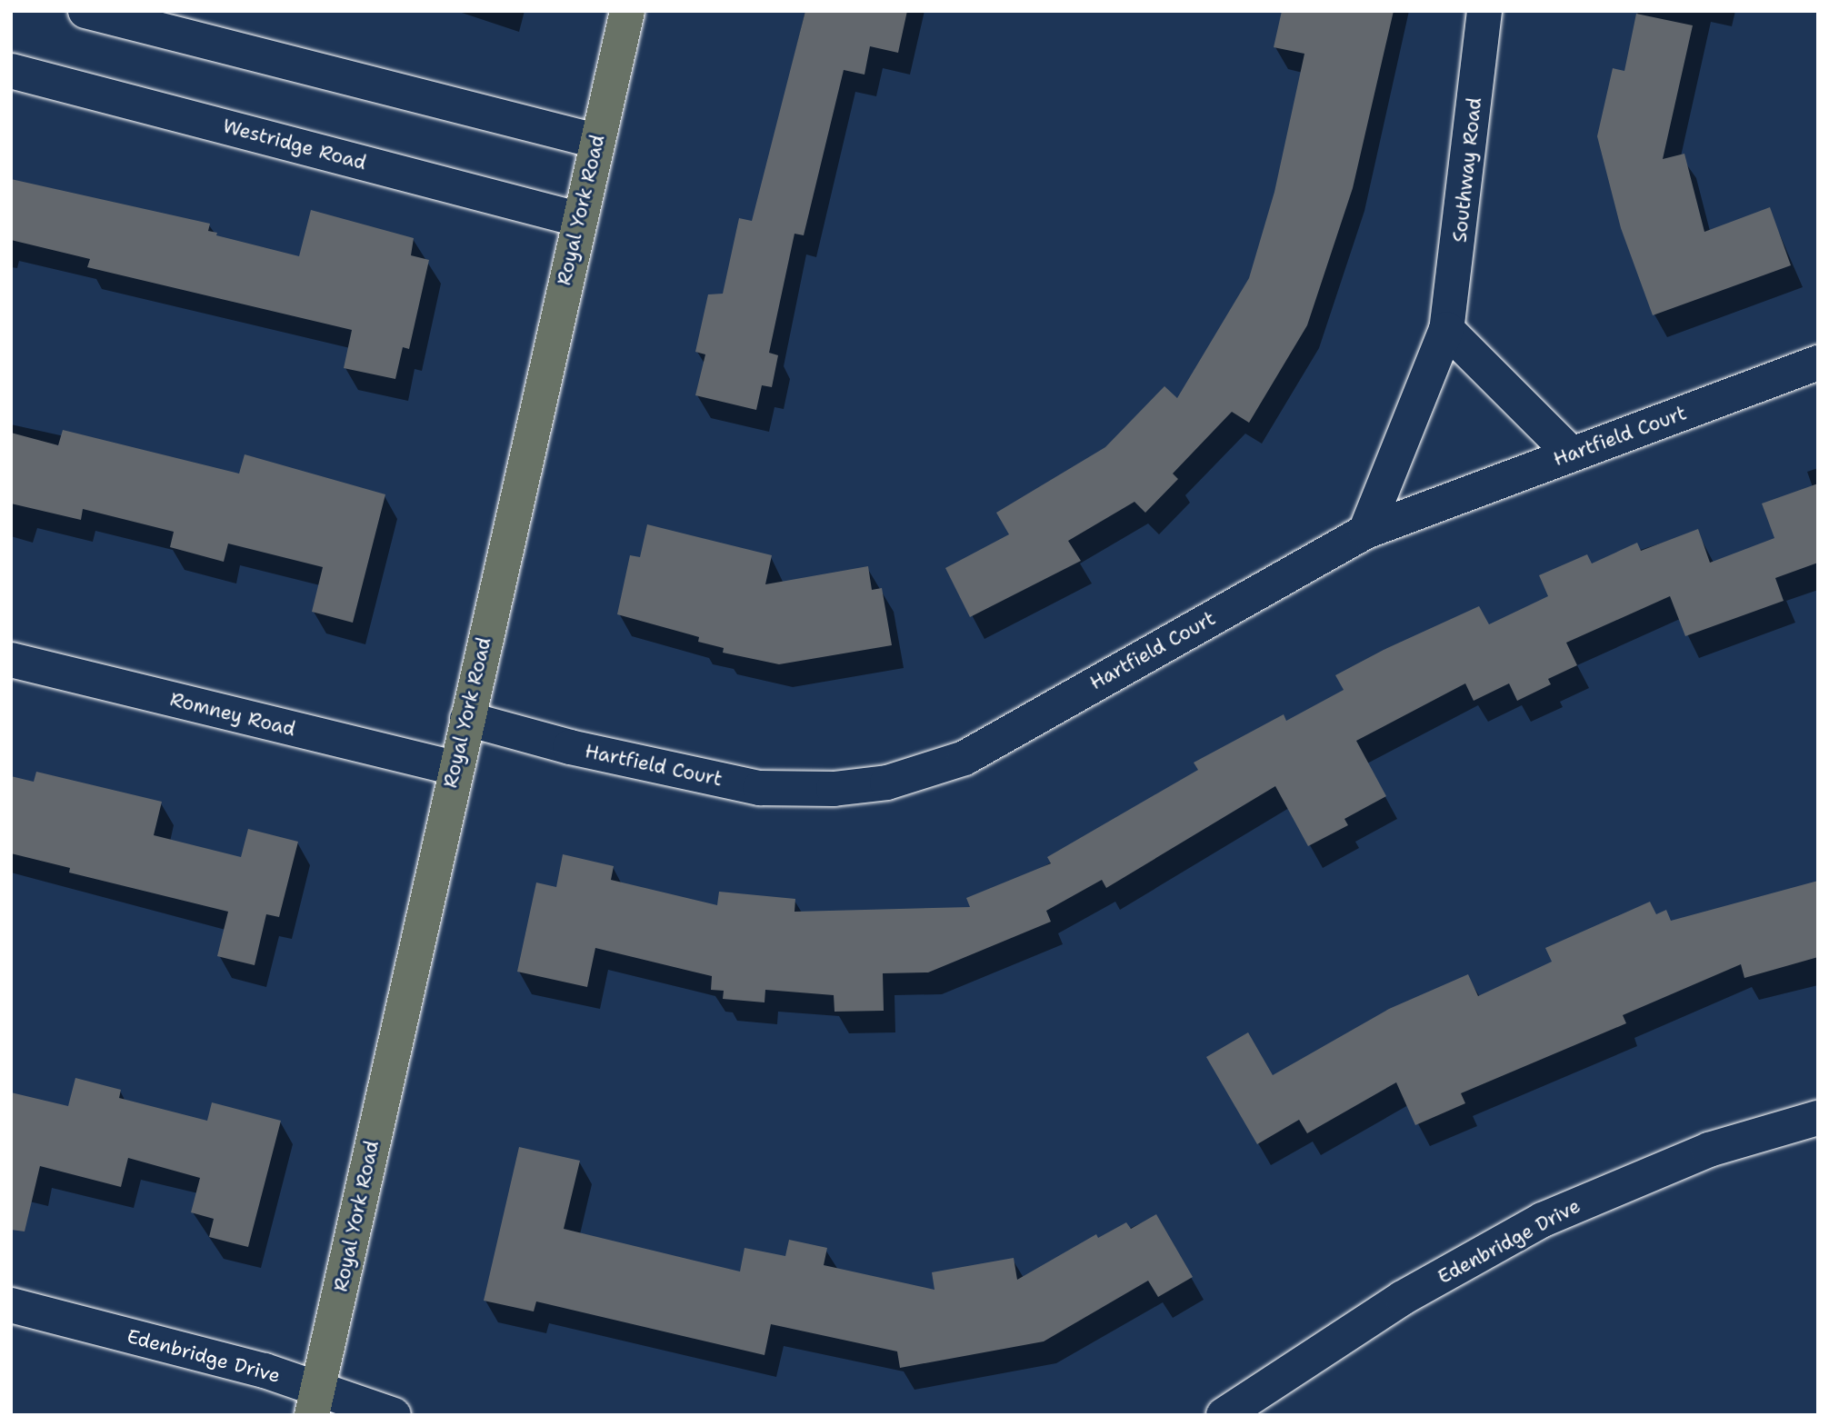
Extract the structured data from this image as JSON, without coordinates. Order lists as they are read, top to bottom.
{
  "streets": {
    "main road": ["Royal York Road"],
    "street": [
      "Westridge Road",
      "Southway Road",
      "Hartfield Court",
      "Romney Road",
      "Edenbridge Drive"
    ]
  },
  "crossings": [
    ["Westridge Road", "Royal York Road"],
    ["Southway Road", "Hartfield Court"],
    ["Royal York Road", "Hartfield Court"],
    ["Royal York Road", "Romney Road"],
    ["Royal York Road", "Edenbridge Drive"]
  ]
}
